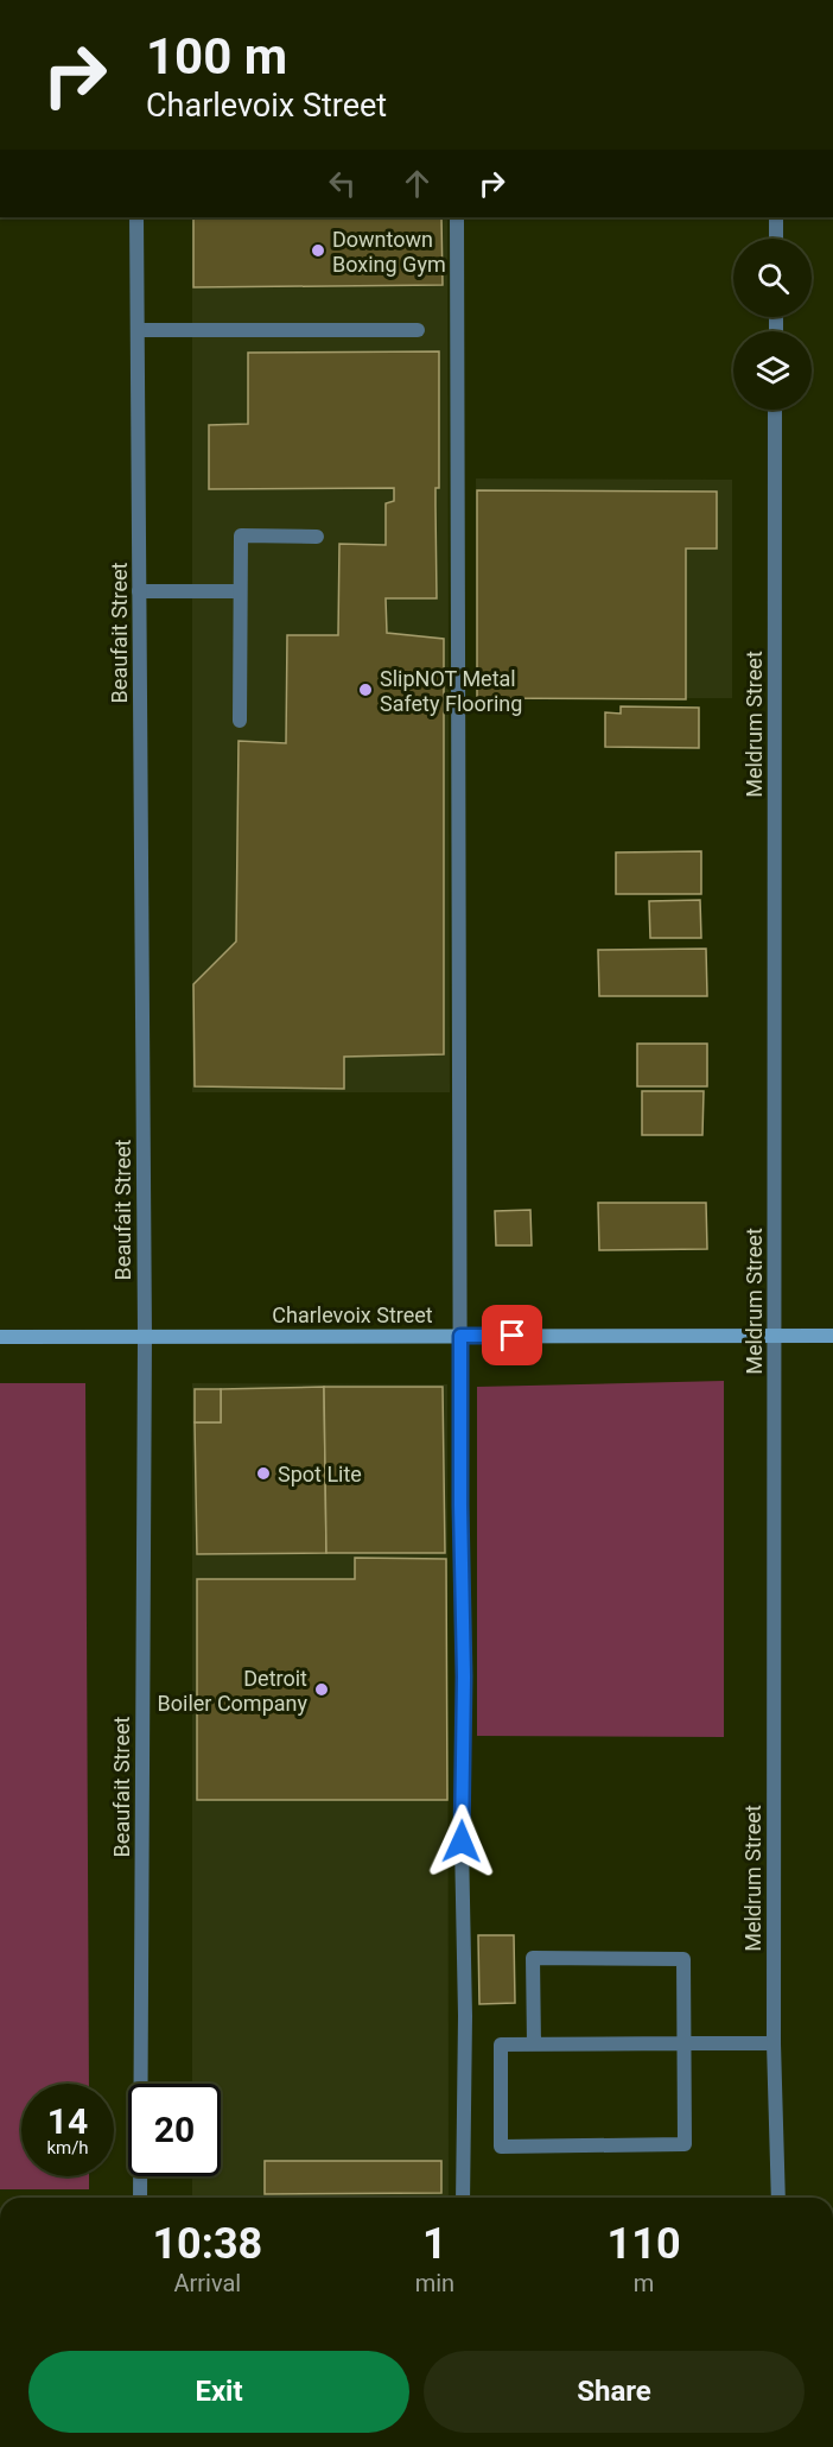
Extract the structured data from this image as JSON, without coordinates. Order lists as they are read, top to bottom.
{
  "streets": {
    "street": ["Beaufait Street", "Meldrum Street", "Charlevoix Street"]
  },
  "crossings": [
    ["Beaufait Street", "Charlevoix Street"],
    ["Meldrum Street", "Charlevoix Street"]
  ],
  "places": [
    "Downtown Boxing Gym",
    "SlipNOT Metal Safety Flooring",
    "Spot Lite",
    "Detroit Boiler Company"
  ],
  "page": {
    "turn": ["100 m", "Charlevoix Street"],
    "speed": "14 km/h",
    "limit": "20",
    "eta": [
      "10:38",
      "Arrival",
      "1",
      "min",
      "110",
      "m"
    ],
    "buttons": ["Exit", "Share"]
  }
}
